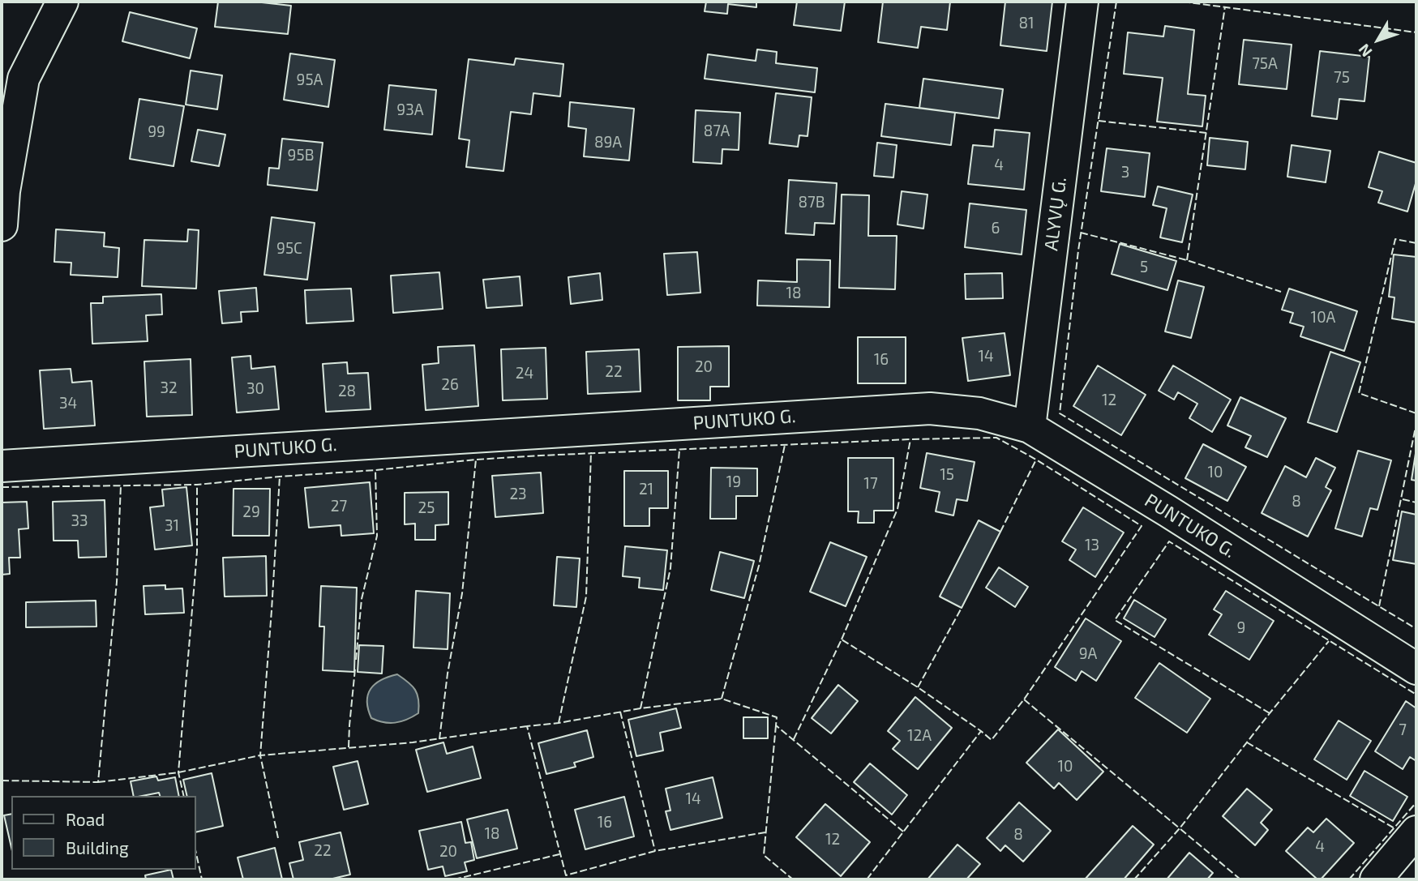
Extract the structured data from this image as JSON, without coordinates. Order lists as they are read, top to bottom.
{
  "streets": {
    "street": ["ALYVŲ G.", "PUNTUKO G."]
  },
  "crossings": [
    ["ALYVŲ G.", "PUNTUKO G."]
  ],
  "house_numbers": [
    "81",
    "75A",
    "75",
    "95A",
    "93A",
    "87A",
    "99",
    "89A",
    "95B",
    "4",
    "3",
    "87B",
    "6",
    "95C",
    "5",
    "18",
    "10A",
    "14",
    "16",
    "20",
    "22",
    "24",
    "26",
    "32",
    "30",
    "28",
    "12",
    "34",
    "10",
    "15",
    "19",
    "17",
    "21",
    "23",
    "8",
    "27",
    "25",
    "29",
    "33",
    "31",
    "13",
    "9",
    "9A",
    "7",
    "12A",
    "10",
    "14",
    "16",
    "18",
    "8",
    "12",
    "4",
    "22",
    "20"
  ],
  "legend": ["Road", "Building"],
  "north": "bottom left"
}
